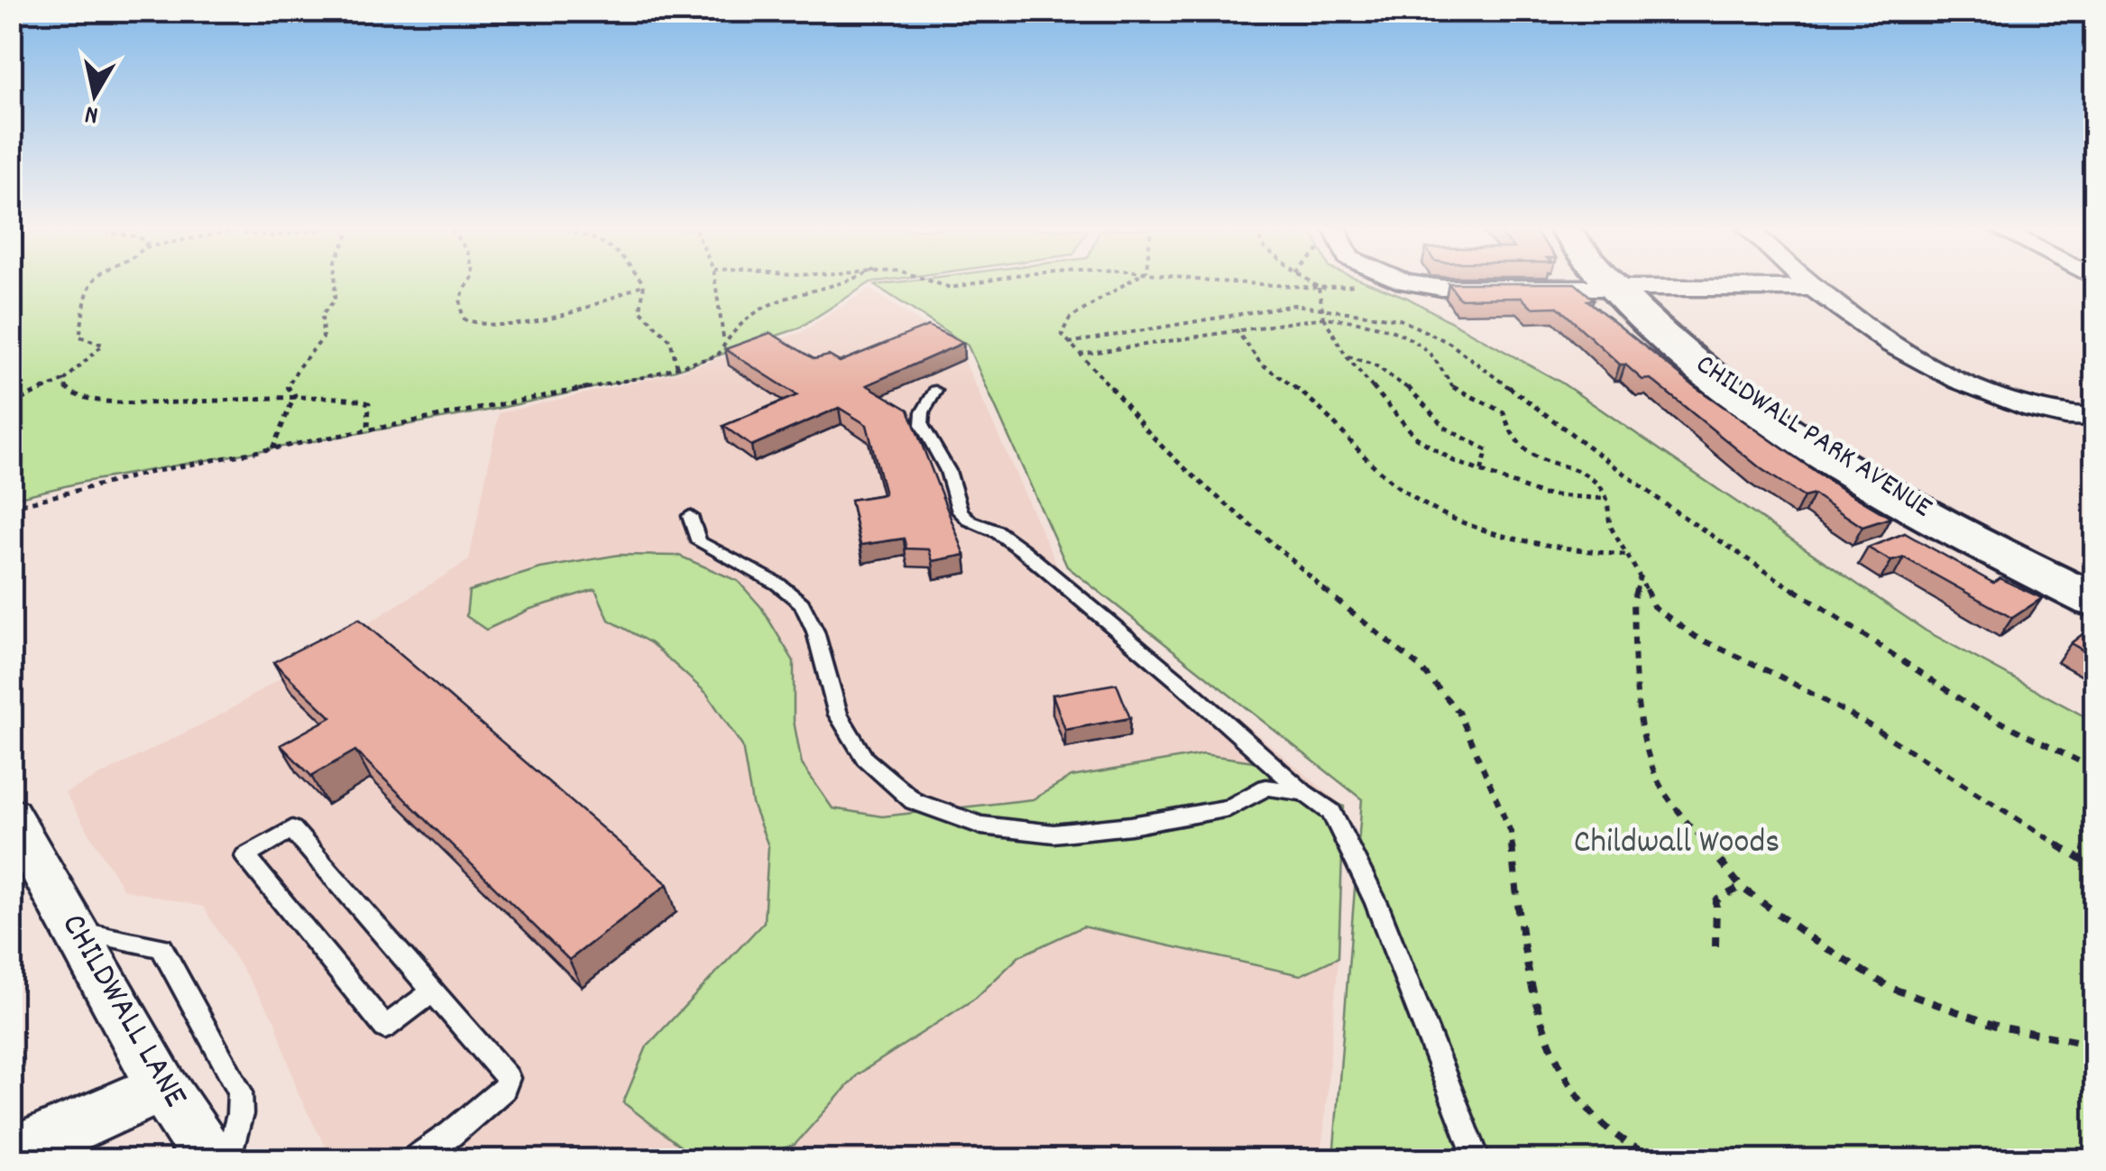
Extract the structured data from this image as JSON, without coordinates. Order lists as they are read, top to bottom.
{
  "streets": {
    "street": ["CHILDWALL PARK AVENUE", "CHILDWALL LANE"]
  },
  "parks": ["Childwall Woods"],
  "north": "bottom"
}
